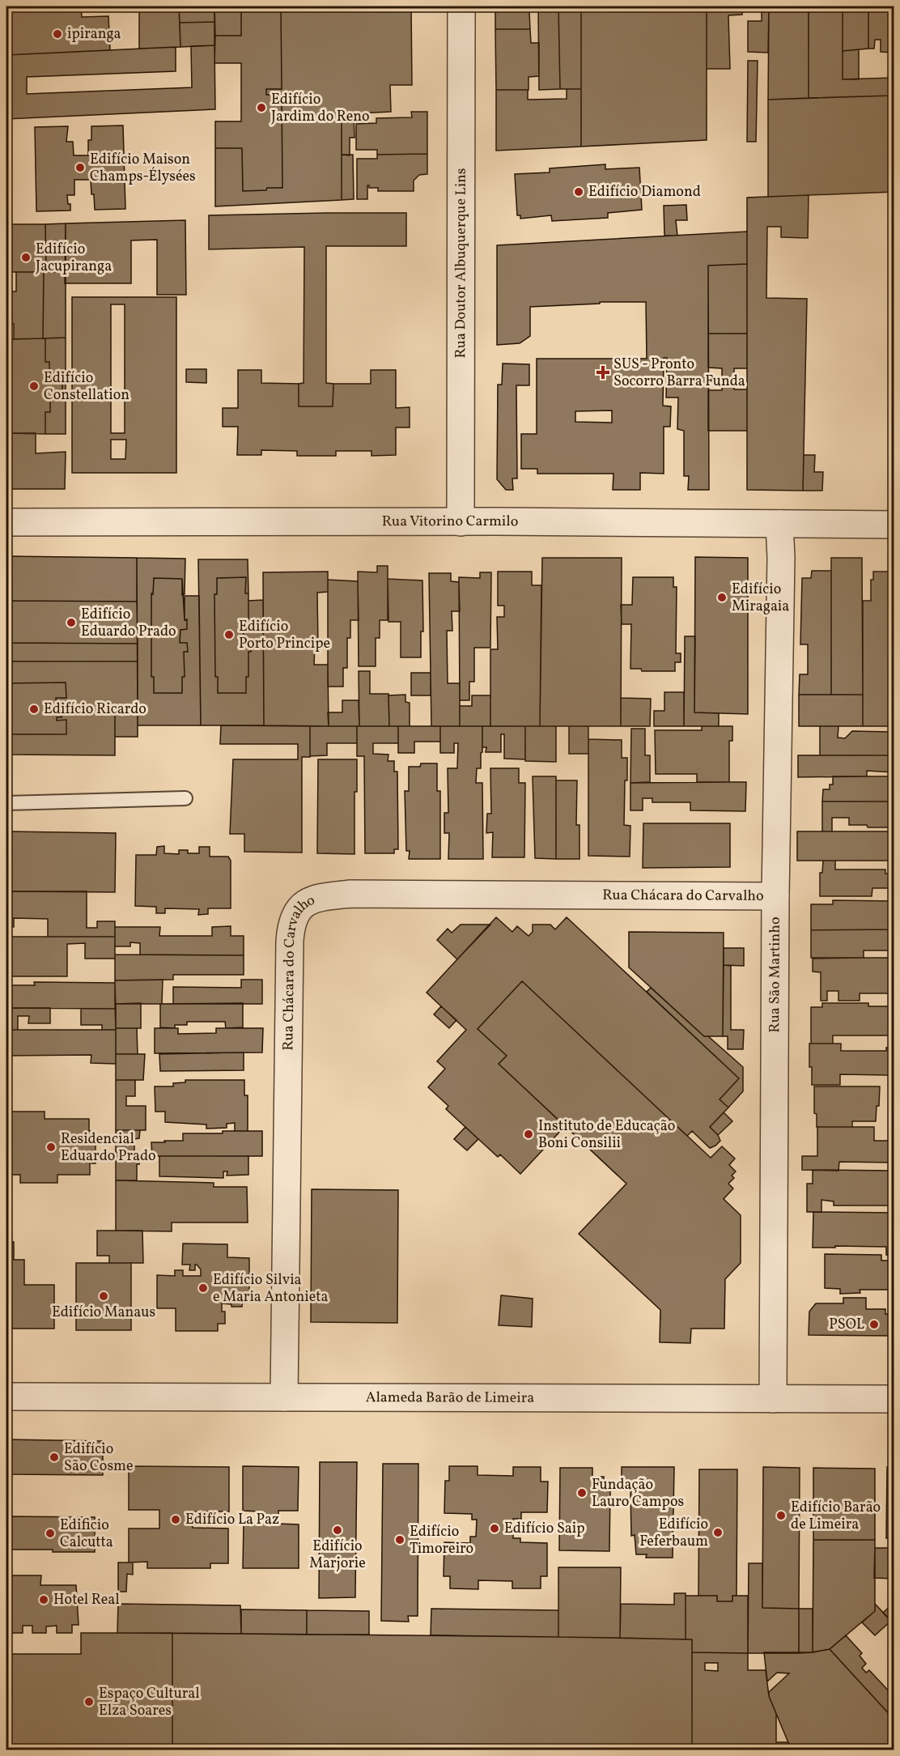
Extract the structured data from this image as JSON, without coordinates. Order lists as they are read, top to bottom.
{
  "streets": {
    "street": [
      "Rua Doutor Albuquerque Lins",
      "Rua Vitorino Carmilo",
      "Rua Chácara do Carvalho",
      "Rua São Martinho",
      "Alameda Barão de Limeira"
    ]
  },
  "crossings": [
    ["Rua Doutor Albuquerque Lins", "Rua Vitorino Carmilo"],
    ["Rua Vitorino Carmilo", "Rua São Martinho"],
    ["Rua Chácara do Carvalho", "Rua São Martinho"],
    ["Rua Chácara do Carvalho", "Alameda Barão de Limeira"],
    ["Rua São Martinho", "Alameda Barão de Limeira"]
  ],
  "places": {
    "other": [
      "ipiranga",
      "Edifício Jardim do Reno",
      "Edifício Maison Champs-Élysées",
      "Edifício Diamond",
      "Edifício Jacupiranga",
      "Edifício Constellation",
      "Edifício Miragaia",
      "Edifício Eduardo Prado",
      "Edifício Porto Principe",
      "Edifício Ricardo",
      "Instituto de Educação Boni Consilii",
      "Residencial Eduardo Prado",
      "Edifício Silvia e Maria Antonieta",
      "Edifício Manaus",
      "PSOL",
      "Edifício São Cosme",
      "Fundação Lauro Campos",
      "Edifício Barão de Limeira",
      "Edifício La Paz",
      "Edifício Saip",
      "Edifício Marjorie",
      "Edifício Feferbaum",
      "Edificio Calcutta",
      "Edifício Timoreiro",
      "Hotel Real",
      "Espaço Cultural Elza Soares"
    ],
    "health": ["SUS - Pronto Socorro Barra Funda"]
  }
}
